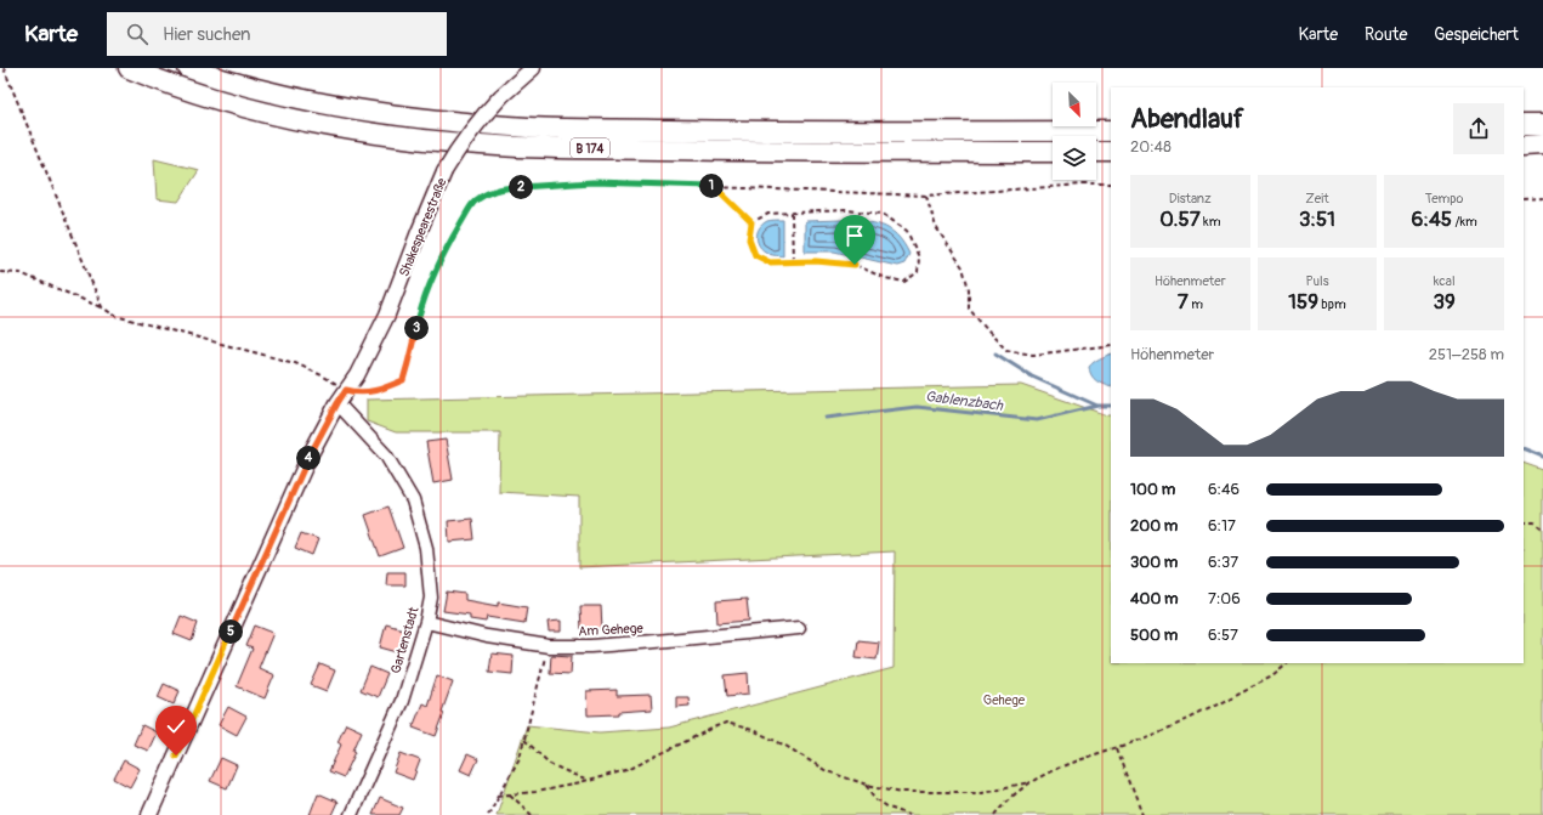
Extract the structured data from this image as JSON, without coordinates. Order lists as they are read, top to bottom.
{
  "streets": {
    "highway": ["B 174"],
    "street": ["Shakespearestraße", "Am Gehege", "Gartenstadt"]
  },
  "crossings": [
    ["Shakespearestraße", "Gartenstadt"],
    ["Am Gehege", "Gartenstadt"]
  ],
  "water": ["Gablenzbach"],
  "parks": ["Gehege"],
  "north": "bottom right",
  "page": {
    "header": "Karte",
    "search": "Hier suchen",
    "nav": ["Karte", "Route", "Gespeichert"],
    "heading": ["Abendlauf", "20:48"],
    "stats": [
      ["Distanz", "0.57 km"],
      ["Zeit", "3:51"],
      ["Tempo", "6:45 /km"],
      ["Höhenmeter", "7 m"],
      ["Puls", "159 bpm"],
      ["kcal", "39"]
    ],
    "pins": [
      "1",
      "2",
      "3",
      "4",
      "5"
    ],
    "chart": ["Höhenmeter", "251–258 m"],
    "list": [
      {
        "name": "100 m",
        "note": "6:46"
      },
      {
        "name": "200 m",
        "note": "6:17"
      },
      {
        "name": "300 m",
        "note": "6:37"
      },
      {
        "name": "400 m",
        "note": "7:06"
      },
      {
        "name": "500 m",
        "note": "6:57"
      }
    ]
  }
}
